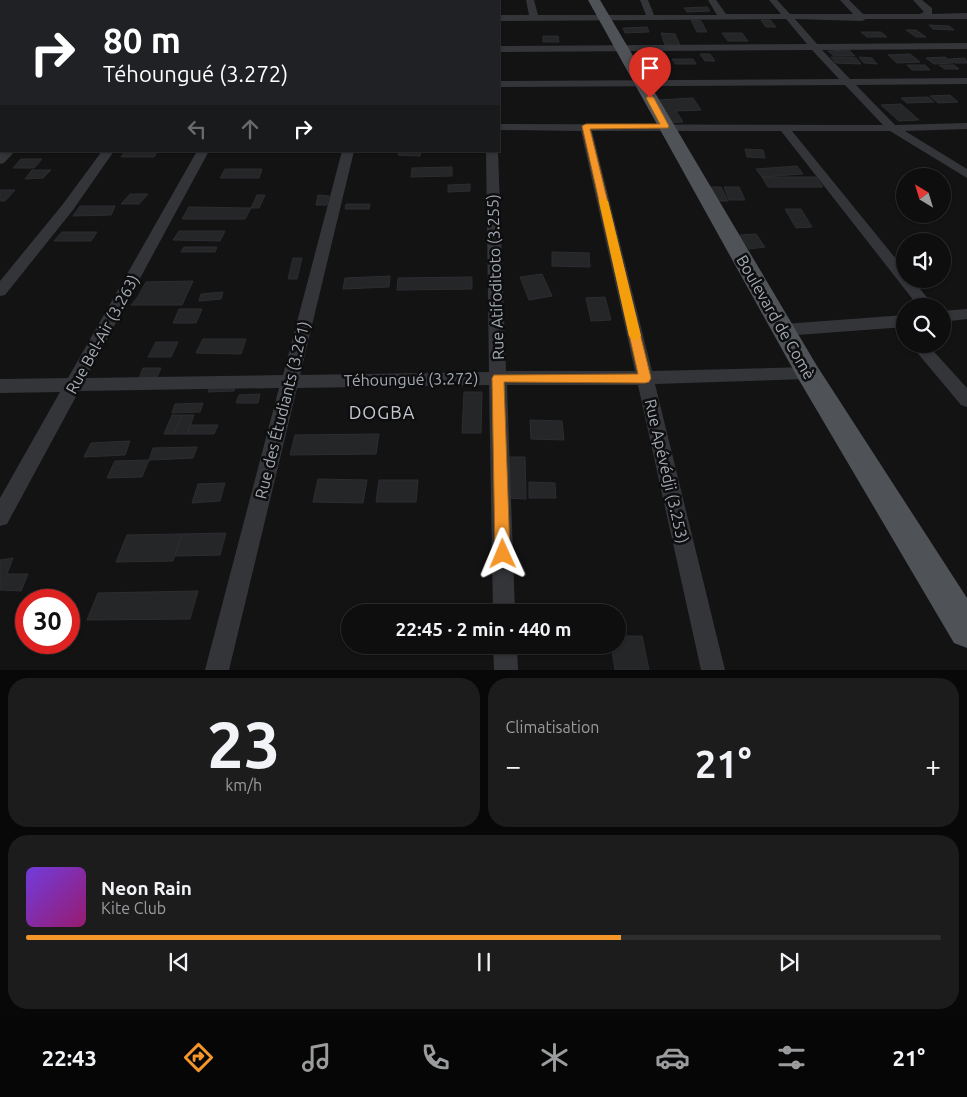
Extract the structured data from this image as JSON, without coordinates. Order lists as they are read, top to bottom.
{
  "streets": {
    "main road": ["Boulevard de Comè"],
    "street": [
      "Rue Atifoditoto (3.255)",
      "Rue Bel-Air (3.263)",
      "Téhoungué (3.272)",
      "Rue des Étudiants (3.261)",
      "Rue Apévédji (3.253)"
    ]
  },
  "crossings": [
    ["Rue Atifoditoto (3.255)", "Téhoungué (3.272)"],
    ["Boulevard de Comè", "Téhoungué (3.272)"],
    ["Rue Bel-Air (3.263)", "Téhoungué (3.272)"],
    ["Téhoungué (3.272)", "Rue des Étudiants (3.261)"],
    ["Téhoungué (3.272)", "Rue Apévédji (3.253)"]
  ],
  "districts": ["DOGBA"],
  "north": "top left",
  "page": {
    "turn": ["80 m", "Téhoungué (3.272)"],
    "limit": "30",
    "trip": "22:45 · 2 min · 440 m",
    "tile": [
      ["23", "km/h"],
      "Climatisation"
    ],
    "heat": ["−", "21°", "+"],
    "song": ["Neon Rain", "Kite Club"],
    "tabs": ["22:43", "21°"]
  }
}
